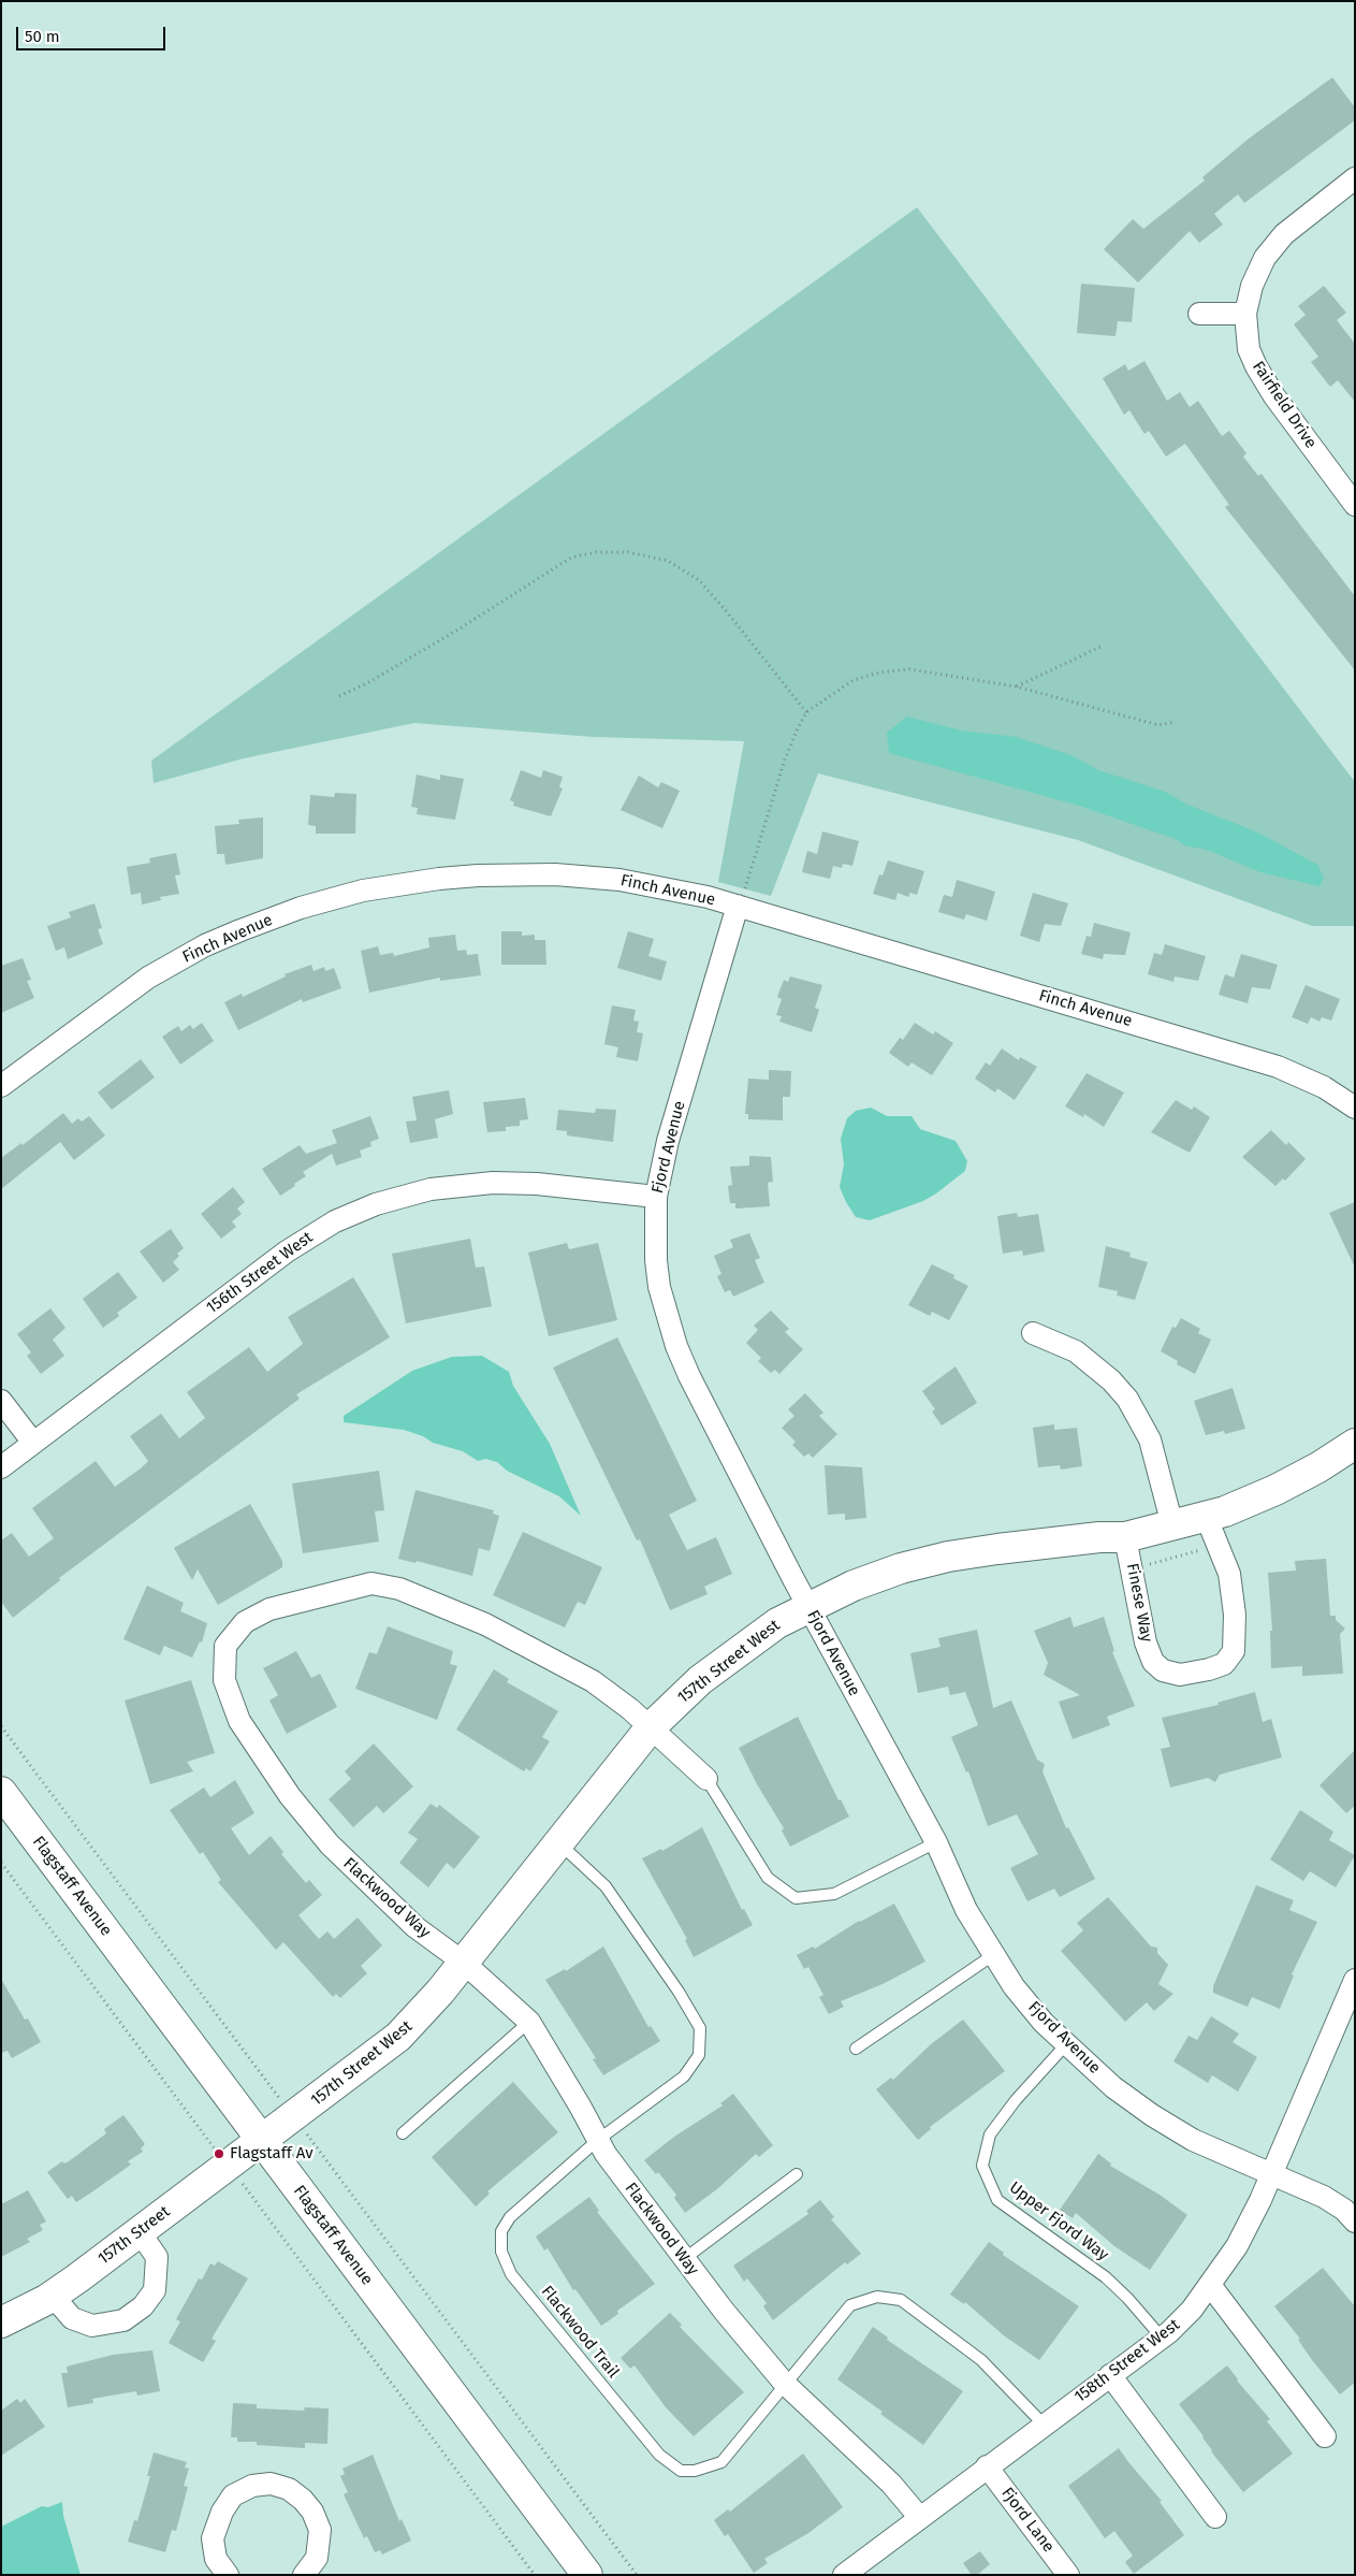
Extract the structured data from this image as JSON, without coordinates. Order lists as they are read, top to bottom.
{
  "streets": {
    "street": [
      "Fairfield Drive",
      "Finch Avenue",
      "Fjord Avenue",
      "156th Street West",
      "Finese Way",
      "157th Street West",
      "Flagstaff Avenue",
      "Flackwood Way",
      "157th Street",
      "158th Street West",
      "Fjord Lane"
    ],
    "lane": ["Upper Fjord Way", "Flackwood Trail"]
  },
  "crossings": [
    ["Finch Avenue", "Fjord Avenue"],
    ["Fjord Avenue", "156th Street West"],
    ["Fjord Avenue", "157th Street West"],
    ["Fjord Avenue", "Upper Fjord Way"],
    ["Fjord Avenue", "158th Street West"],
    ["Finese Way", "157th Street West"],
    ["157th Street West", "Flagstaff Avenue"],
    ["157th Street West", "Flackwood Way"],
    ["157th Street West", "157th Street"],
    ["157th Street West", "Flackwood Trail"],
    ["Flagstaff Avenue", "157th Street"],
    ["Flackwood Way", "Flackwood Trail"],
    ["Flackwood Way", "158th Street West"],
    ["Upper Fjord Way", "158th Street West"],
    ["Flackwood Trail", "158th Street West"],
    ["158th Street West", "Fjord Lane"]
  ],
  "places": ["Flagstaff Av"],
  "scale_bar": "50 m"
}
